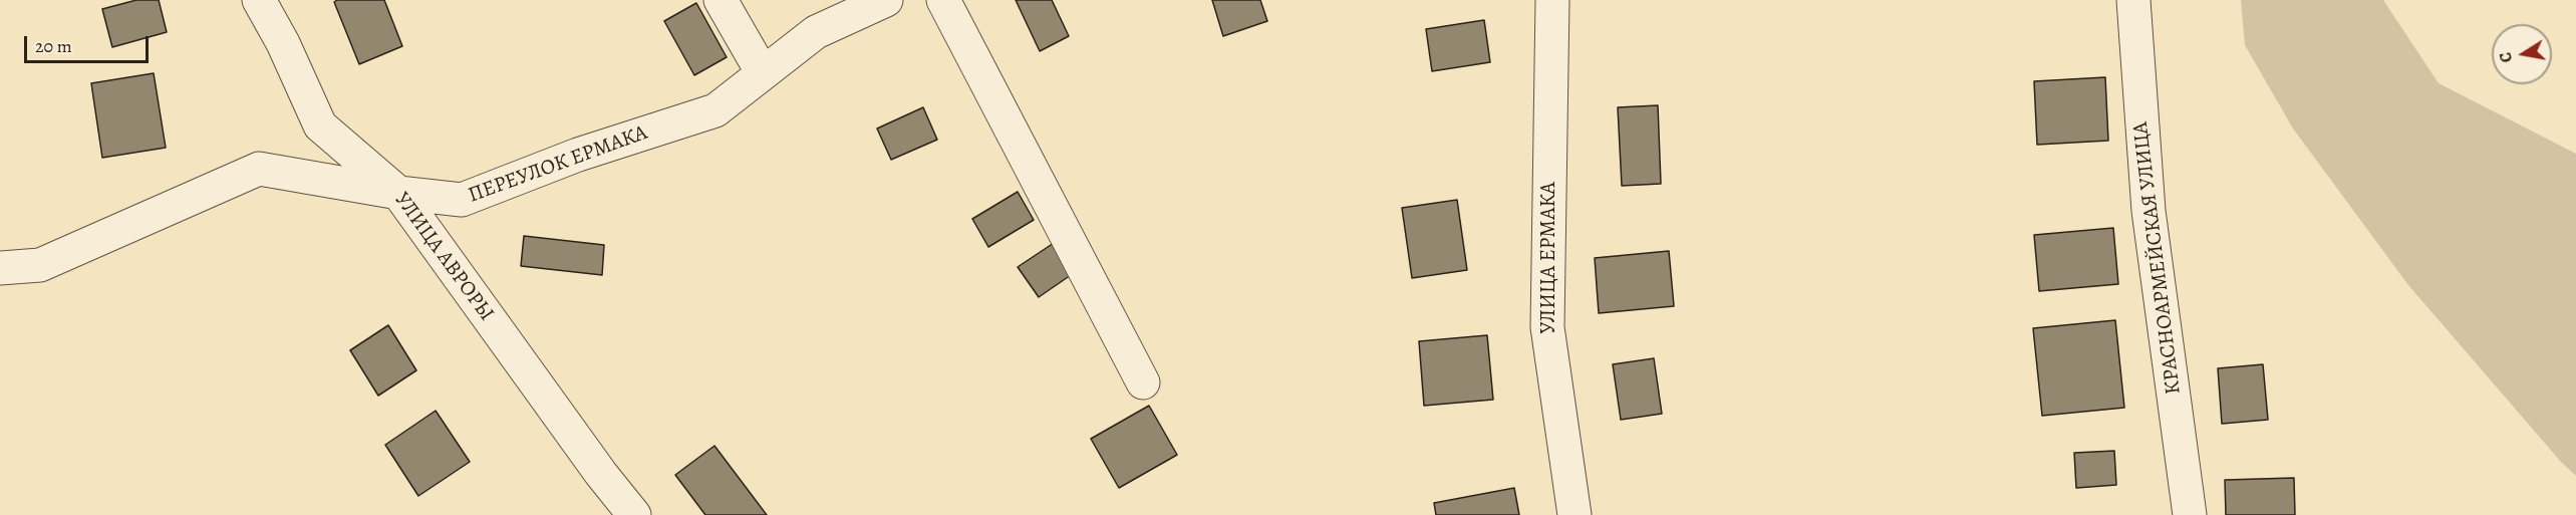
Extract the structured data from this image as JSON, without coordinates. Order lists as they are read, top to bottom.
{
  "streets": {
    "street": [
      "ПЕРЕУЛОК ЕРМАКА",
      "УЛИЦА АВРОРЫ",
      "УЛИЦА ЕРМАКА",
      "КРАСНОАРМЕЙСКАЯ УЛИЦА"
    ]
  },
  "crossings": [
    ["ПЕРЕУЛОК ЕРМАКА", "УЛИЦА АВРОРЫ"]
  ],
  "scale_bar": "20 m",
  "north": "left"
}
